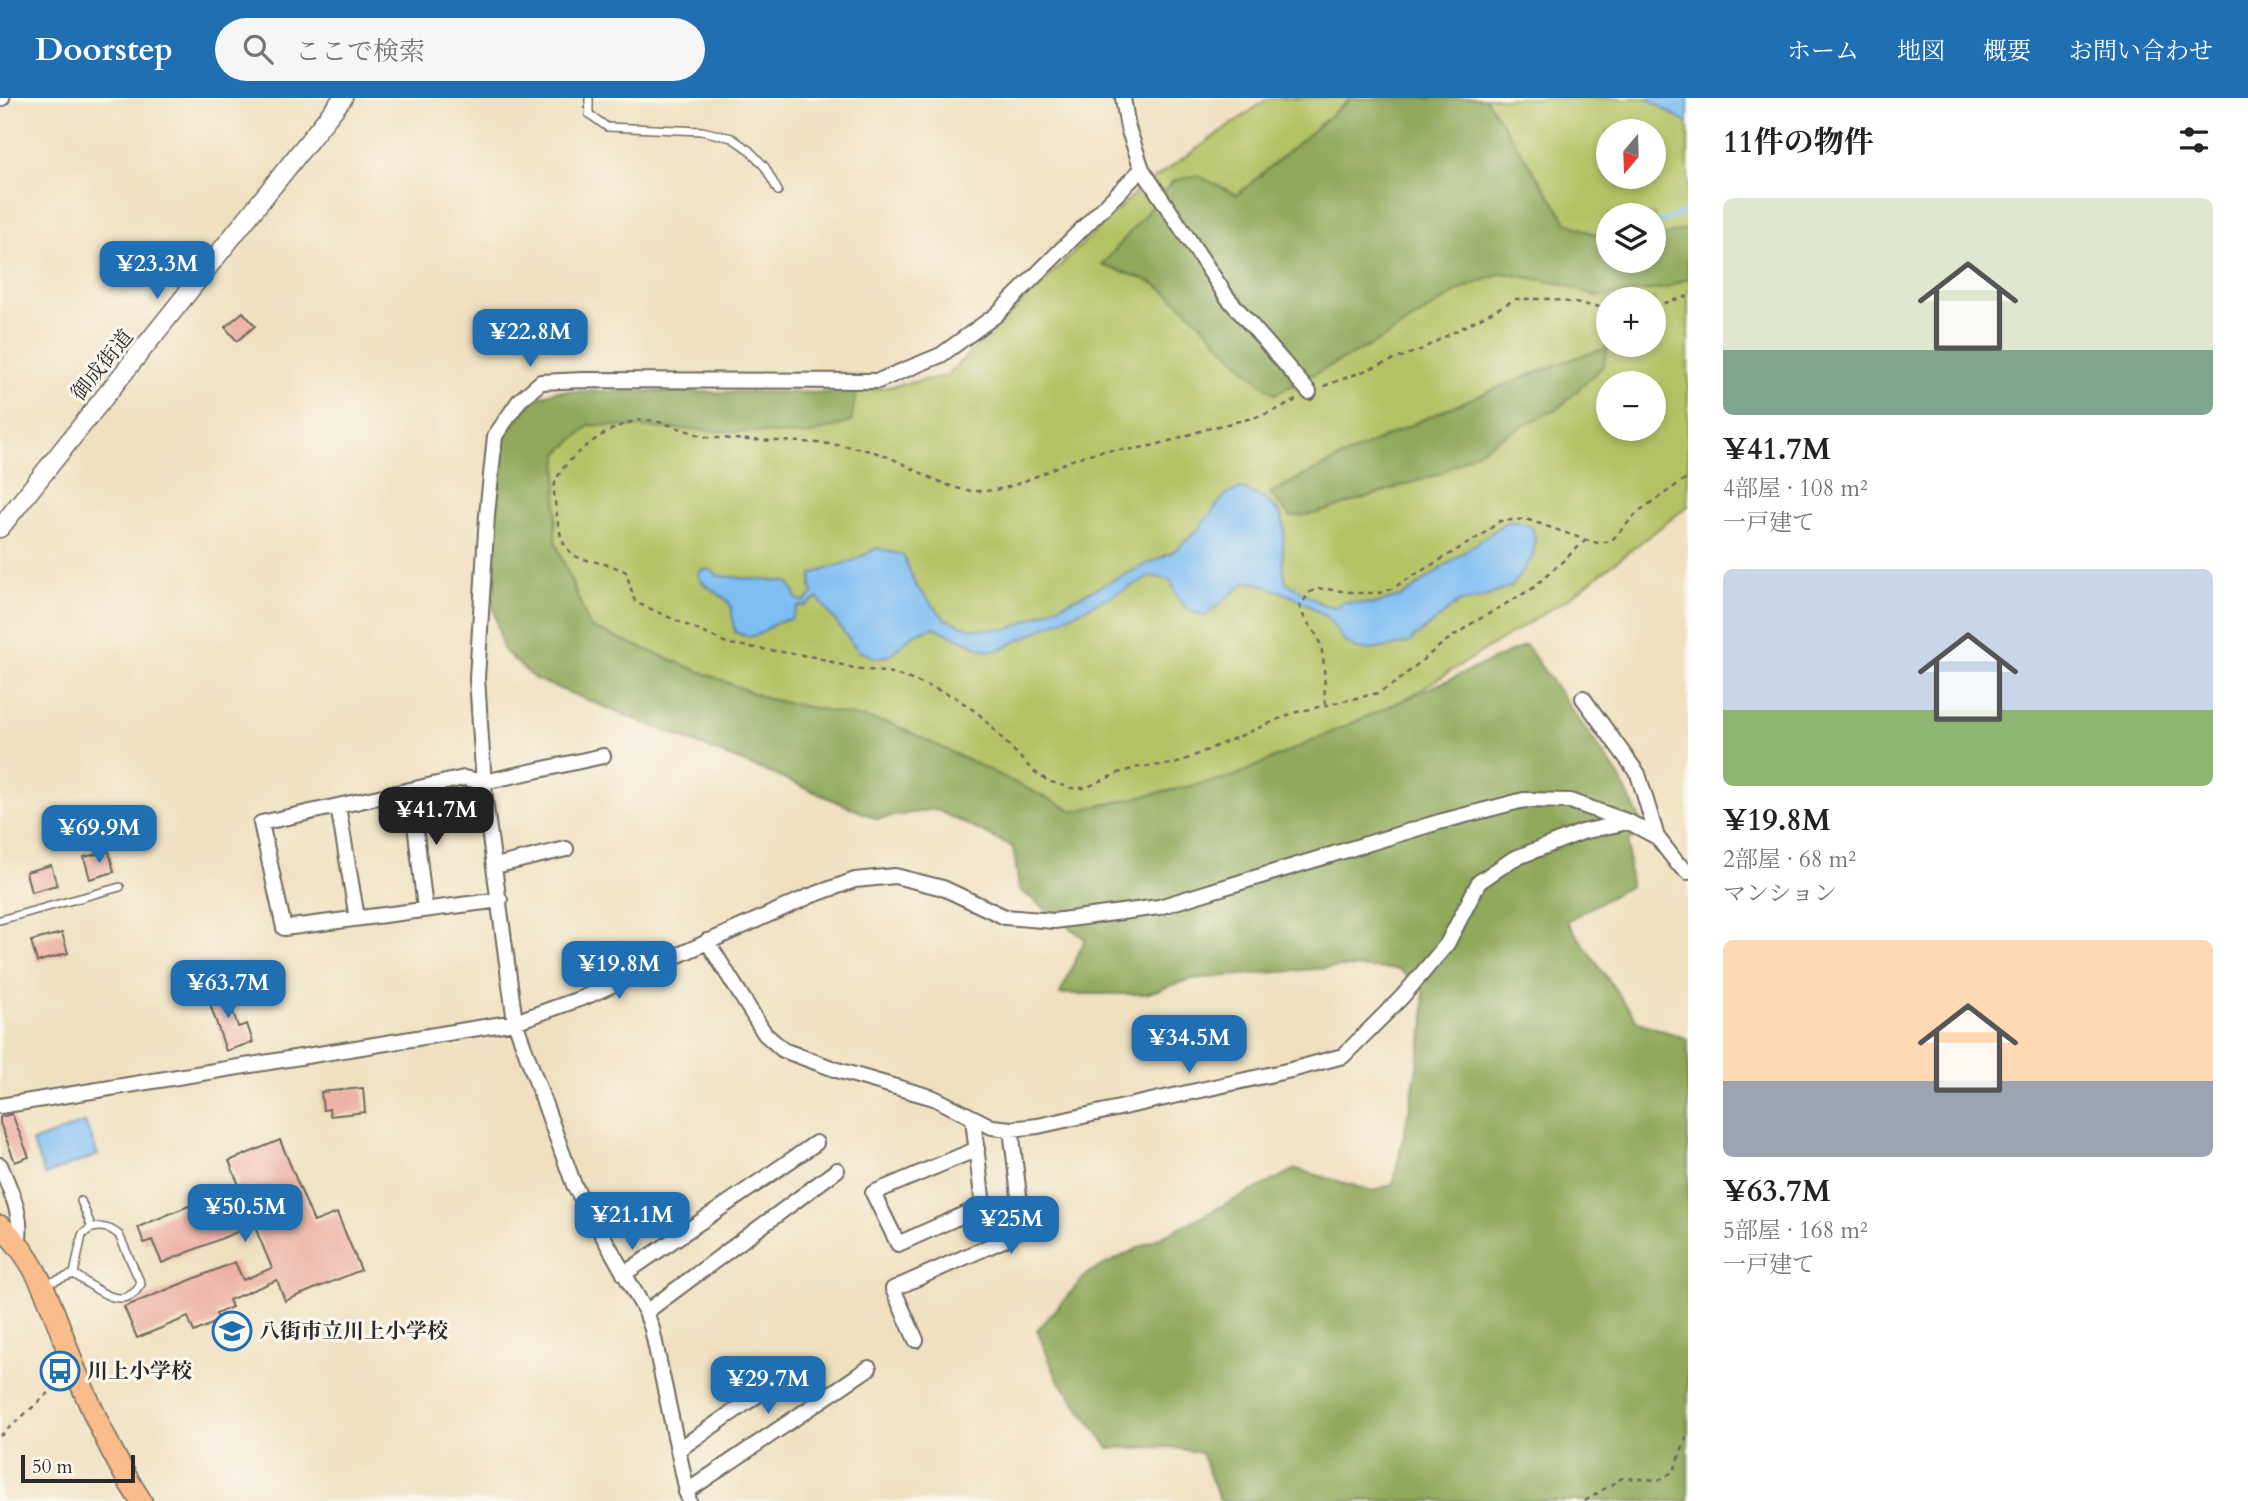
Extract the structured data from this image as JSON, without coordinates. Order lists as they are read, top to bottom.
{
  "streets": {
    "street": ["御成街道"]
  },
  "places": {
    "school or university": ["八街市立川上小学校"],
    "bus stop": ["川上小学校"]
  },
  "scale_bar": "50 m",
  "north": "bottom",
  "page": {
    "header": "Doorstep",
    "search": "ここで検索",
    "nav": [
      "ホーム",
      "地図",
      "概要",
      "お問い合わせ"
    ],
    "heading": "11件の物件",
    "map_buttons": ["+", "−"],
    "list": [
      {
        "name": "¥41.7M",
        "note": "4部屋 · 108 m² · 一戸建て"
      },
      {
        "name": "¥19.8M",
        "note": "2部屋 · 68 m² · マンション"
      },
      {
        "name": "¥63.7M",
        "note": "5部屋 · 168 m² · 一戸建て"
      }
    ],
    "price": [
      "¥23.3M",
      "¥22.8M",
      "¥41.7M",
      "¥69.9M",
      "¥19.8M",
      "¥63.7M",
      "¥34.5M",
      "¥50.5M",
      "¥21.1M",
      "¥25M",
      "¥29.7M"
    ],
    "scale": "50 m"
  }
}
